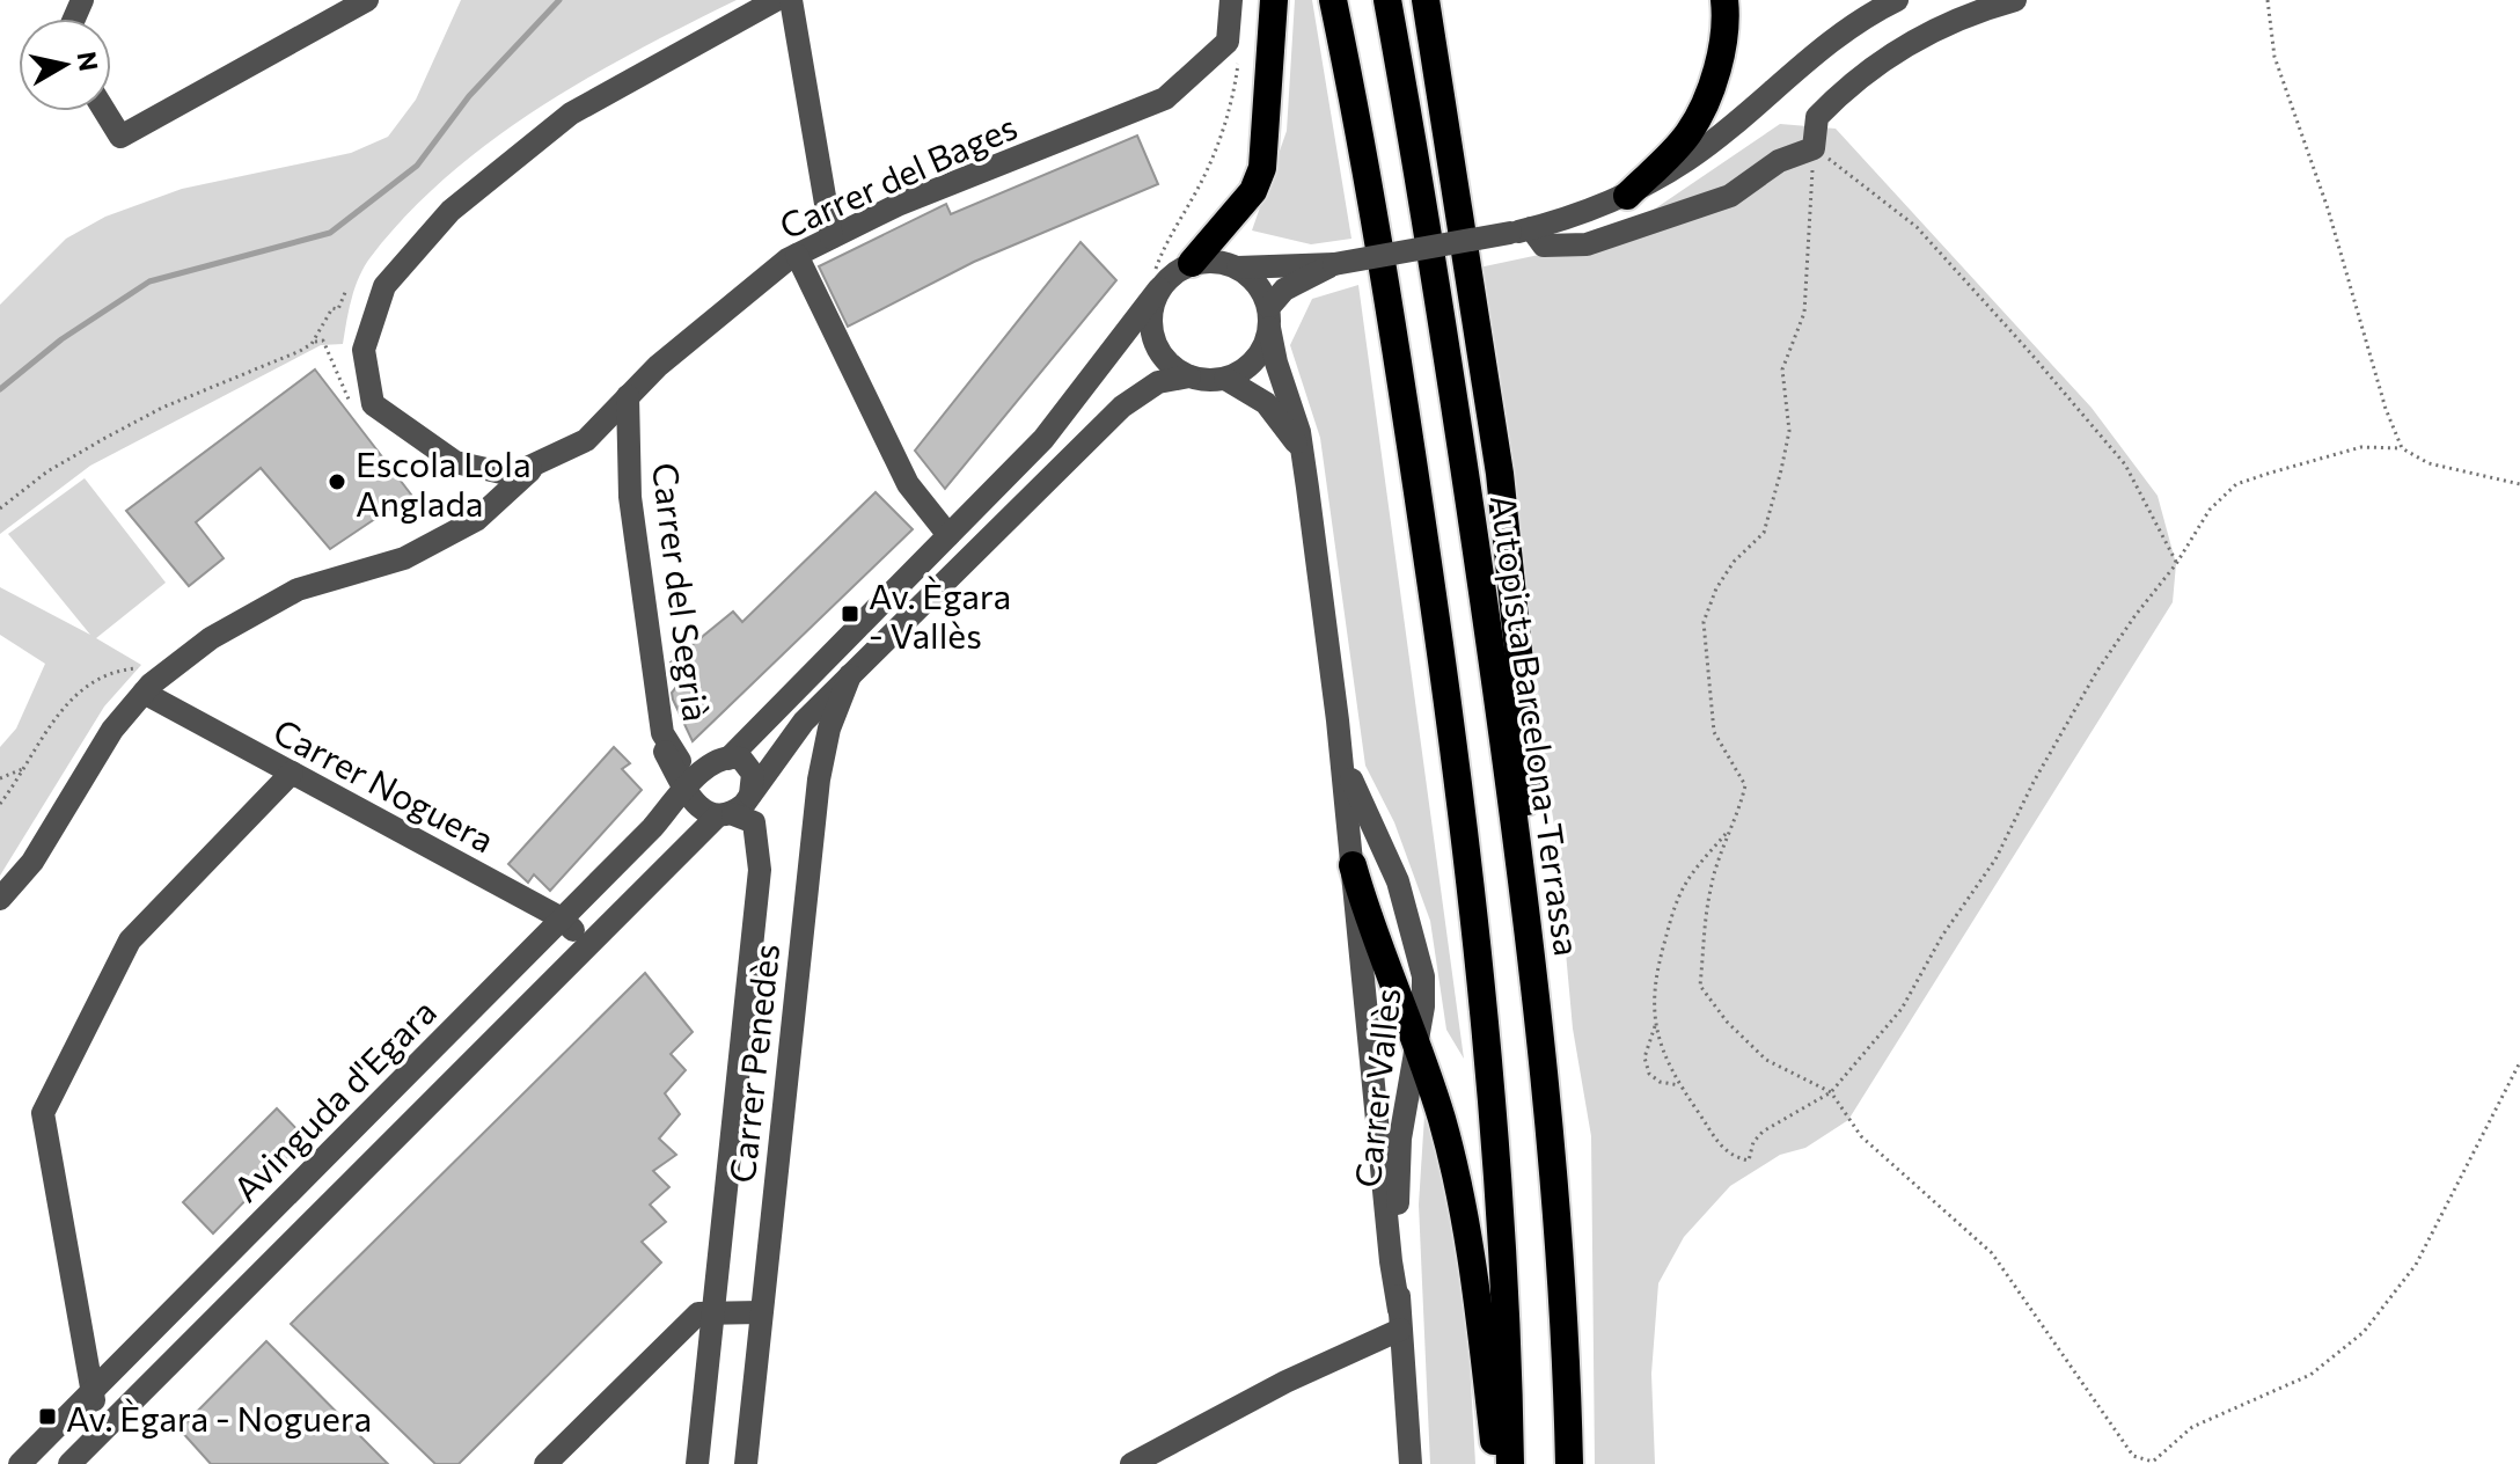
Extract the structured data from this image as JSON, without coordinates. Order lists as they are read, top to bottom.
{
  "streets": {
    "highway": ["Autopista Barcelona-Terrassa"],
    "street": [
      "Carrer del Bages",
      "Carrer del Segrià",
      "Carrer Noguera",
      "Carrer Penedès",
      "Carrer Vallès",
      "Avinguda d'Egara"
    ]
  },
  "crossings": [
    ["Carrer del Bages", "Carrer del Segrià"],
    ["Carrer del Bages", "Carrer Noguera"],
    ["Carrer del Segrià", "Avinguda d'Egara"],
    ["Carrer Noguera", "Avinguda d'Egara"],
    ["Carrer Penedès", "Avinguda d'Egara"],
    ["Carrer Vallès", "Avinguda d'Egara"]
  ],
  "places": {
    "other": ["Escola Lola Anglada"],
    "transit": ["Av. Ègara - Vallès", "Av. Ègara - Noguera"]
  },
  "north": "right"
}
